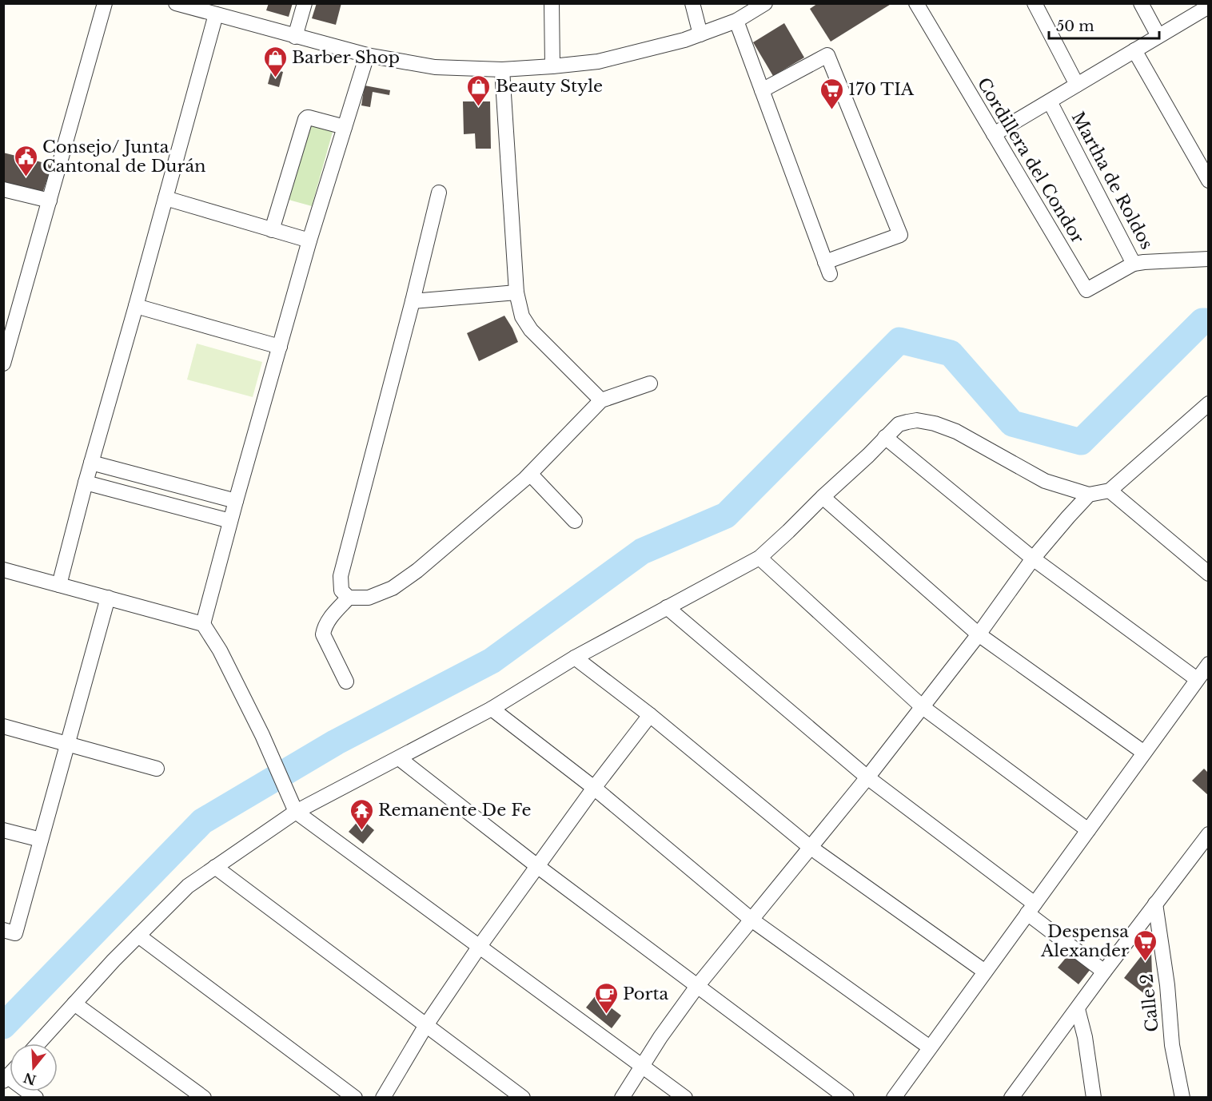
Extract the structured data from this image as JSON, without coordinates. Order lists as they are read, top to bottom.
{
  "streets": {
    "street": ["Cordillera del Condor", "Martha de Roldos", "Calle 2"]
  },
  "crossings": [
    ["Cordillera del Condor", "Martha de Roldos"]
  ],
  "places": {
    "shop": ["Barber Shop", "Beauty Style"],
    "supermarket": ["170 TIA", "Despensa Alexander"],
    "public building": ["Consejo/ Junta Cantonal de Durán"],
    "temple": ["Remanente De Fe"],
    "cafe": ["Porta"]
  },
  "scale_bar": "50 m",
  "north": "bottom"
}
